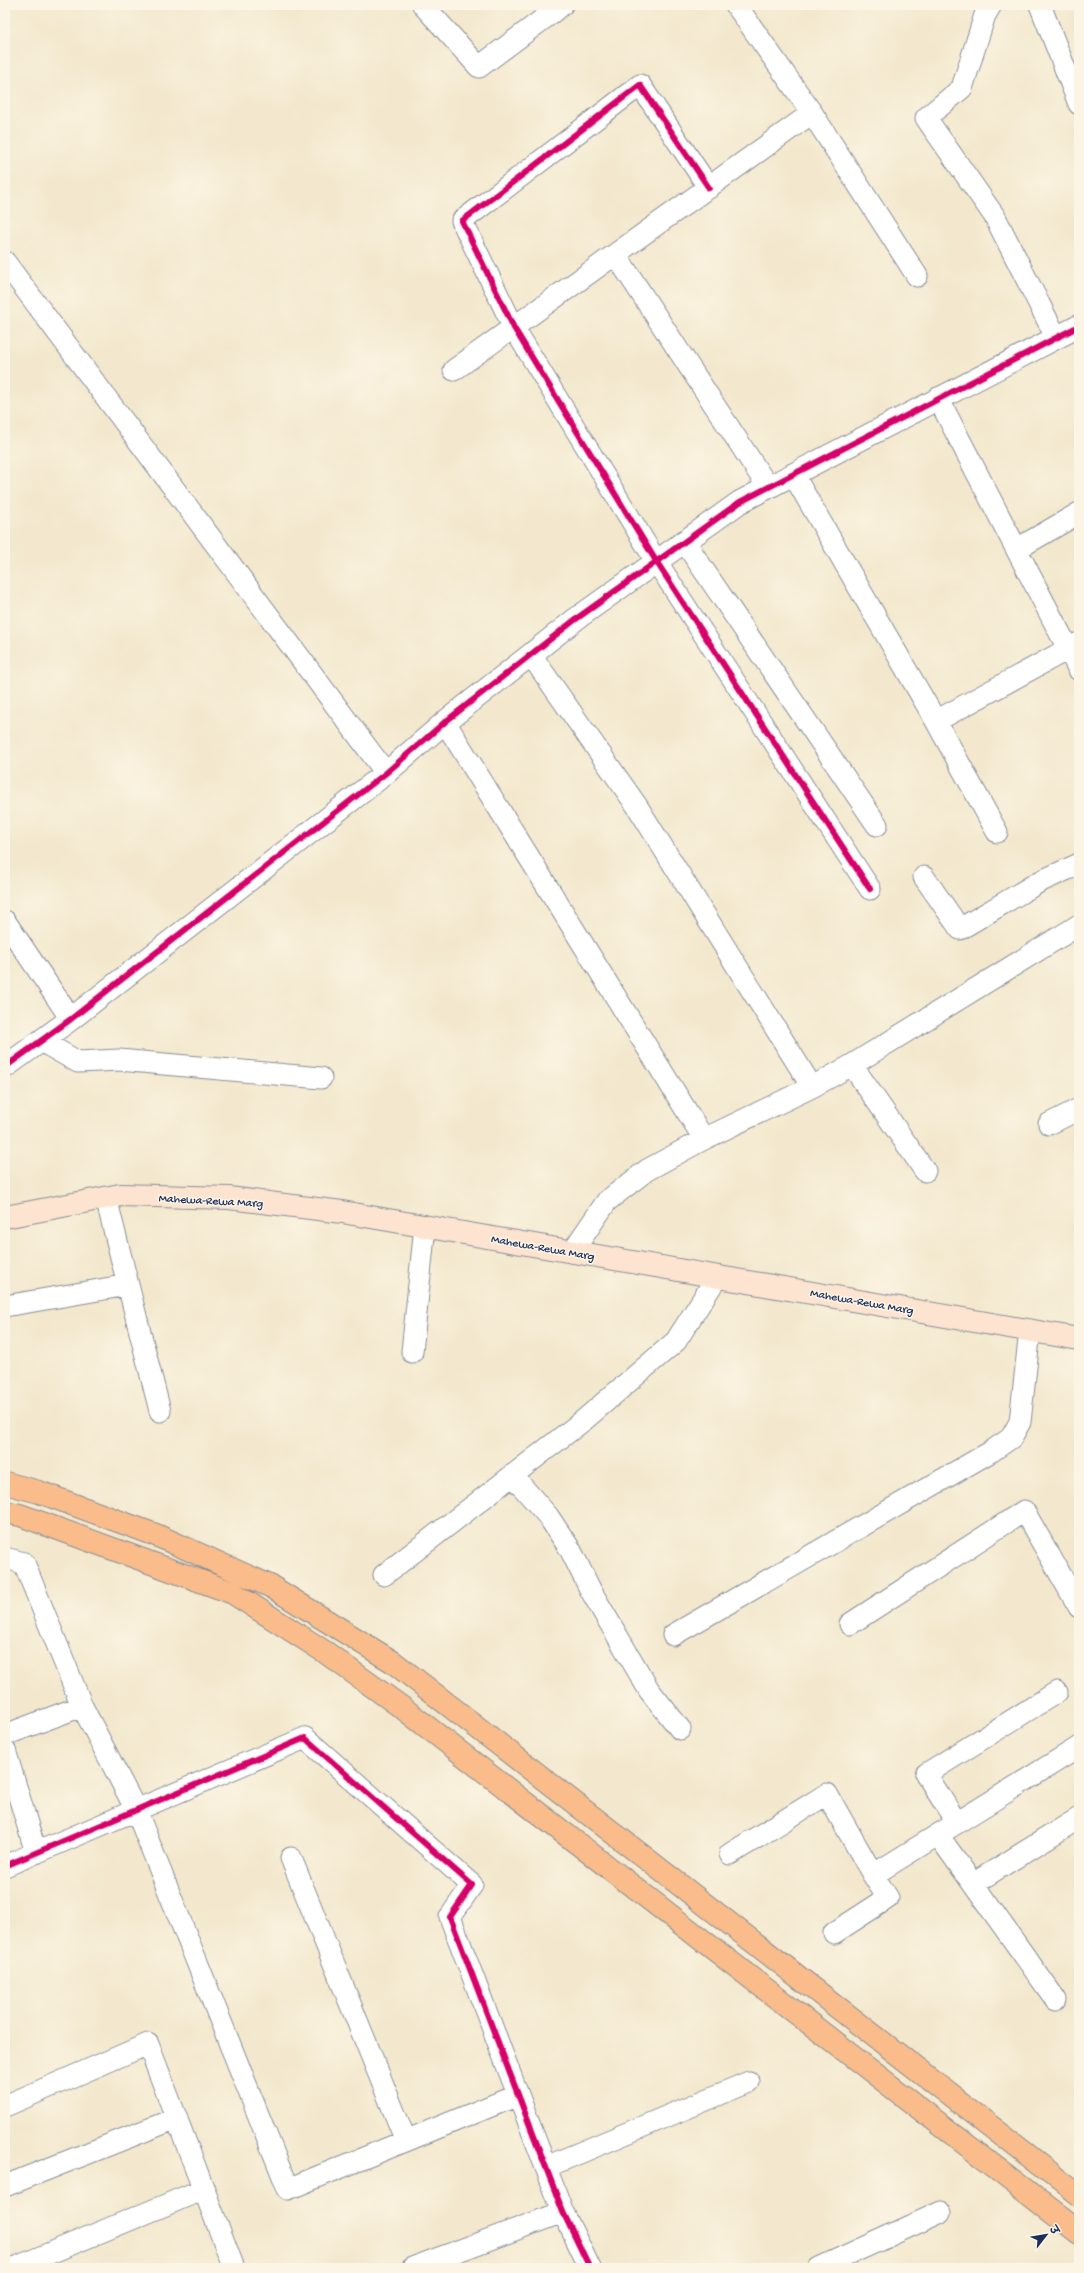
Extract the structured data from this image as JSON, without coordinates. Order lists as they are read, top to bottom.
{
  "streets": {
    "main road": ["Mahewa-Rewa Marg"]
  },
  "north": "top right"
}
